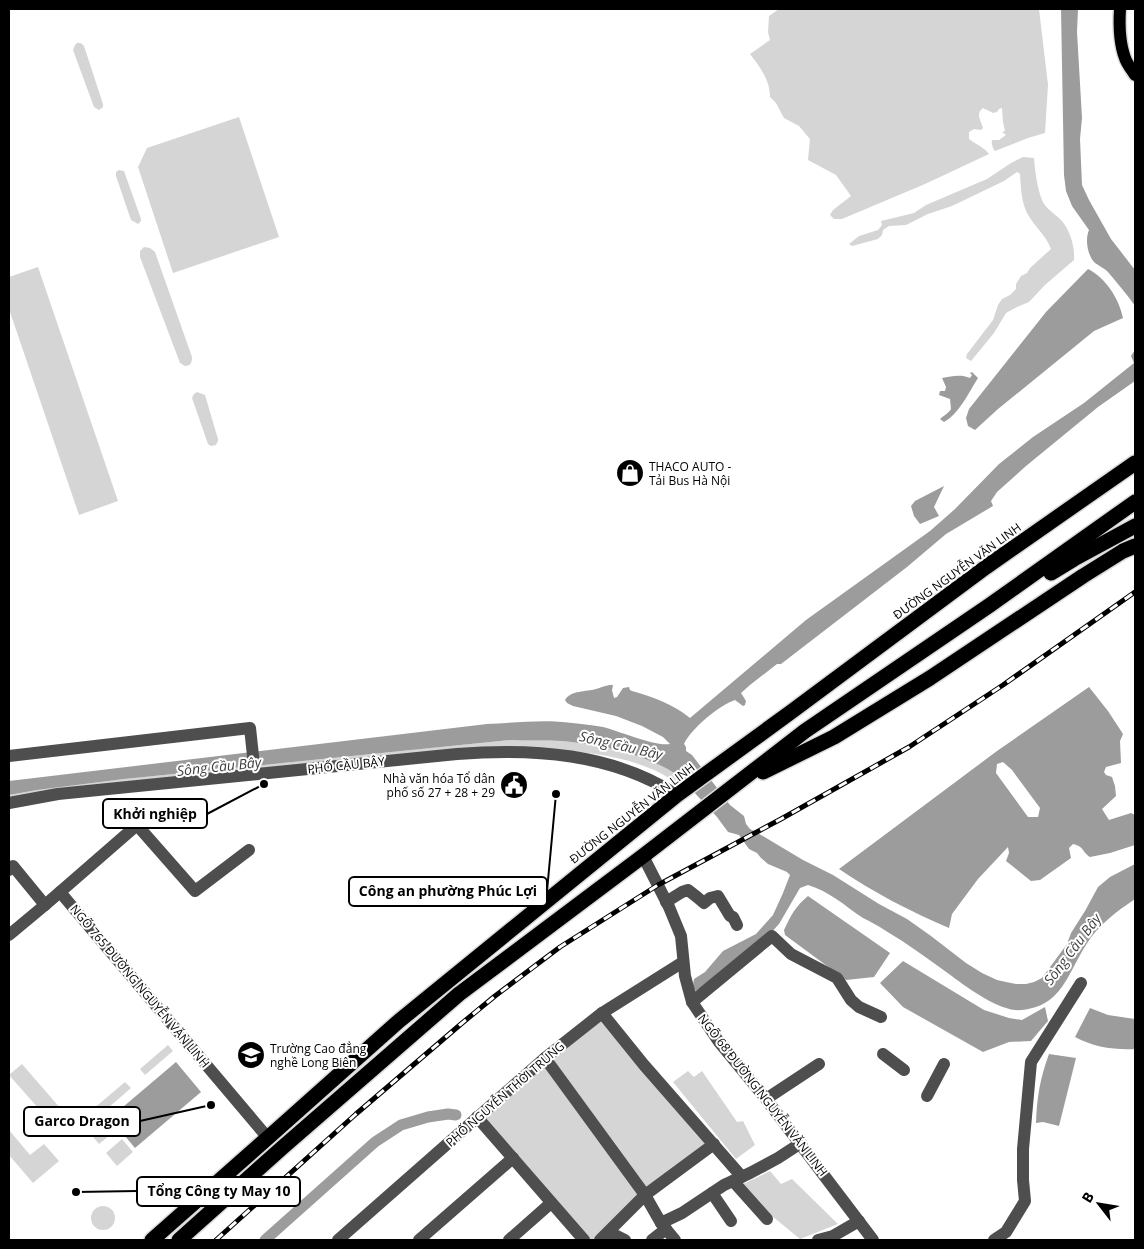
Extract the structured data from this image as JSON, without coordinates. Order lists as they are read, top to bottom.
{
  "streets": {
    "highway": ["ĐƯỜNG NGUYỄN VĂN LINH"],
    "street": [
      "PHỐ CẦU BÂY",
      "NGÕ 765 ĐƯỜNG NGUYỄN VĂN LINH",
      "PHỐ NGUYỄN THỜI TRUNG",
      "NGÕ 68 ĐƯỜNG NGUYỄN VĂN LINH"
    ]
  },
  "crossings": [
    ["ĐƯỜNG NGUYỄN VĂN LINH", "PHỐ CẦU BÂY"],
    ["ĐƯỜNG NGUYỄN VĂN LINH", "NGÕ 765 ĐƯỜNG NGUYỄN VĂN LINH"],
    ["PHỐ NGUYỄN THỜI TRUNG", "NGÕ 68 ĐƯỜNG NGUYỄN VĂN LINH"]
  ],
  "water": ["Sông Cầu Bây"],
  "places": {
    "shop": ["THACO AUTO - Tải Bus Hà Nội"],
    "other": [
      "Khởi nghiệp",
      "Công an phường Phúc Lợi",
      "Garco Dragon",
      "Tổng Công ty May 10"
    ],
    "public building": ["Nhà văn hóa Tổ dân phố số 27 + 28 + 29"],
    "school or university": ["Trường Cao đẳng nghề Long Biên"]
  },
  "north": "top left"
}
